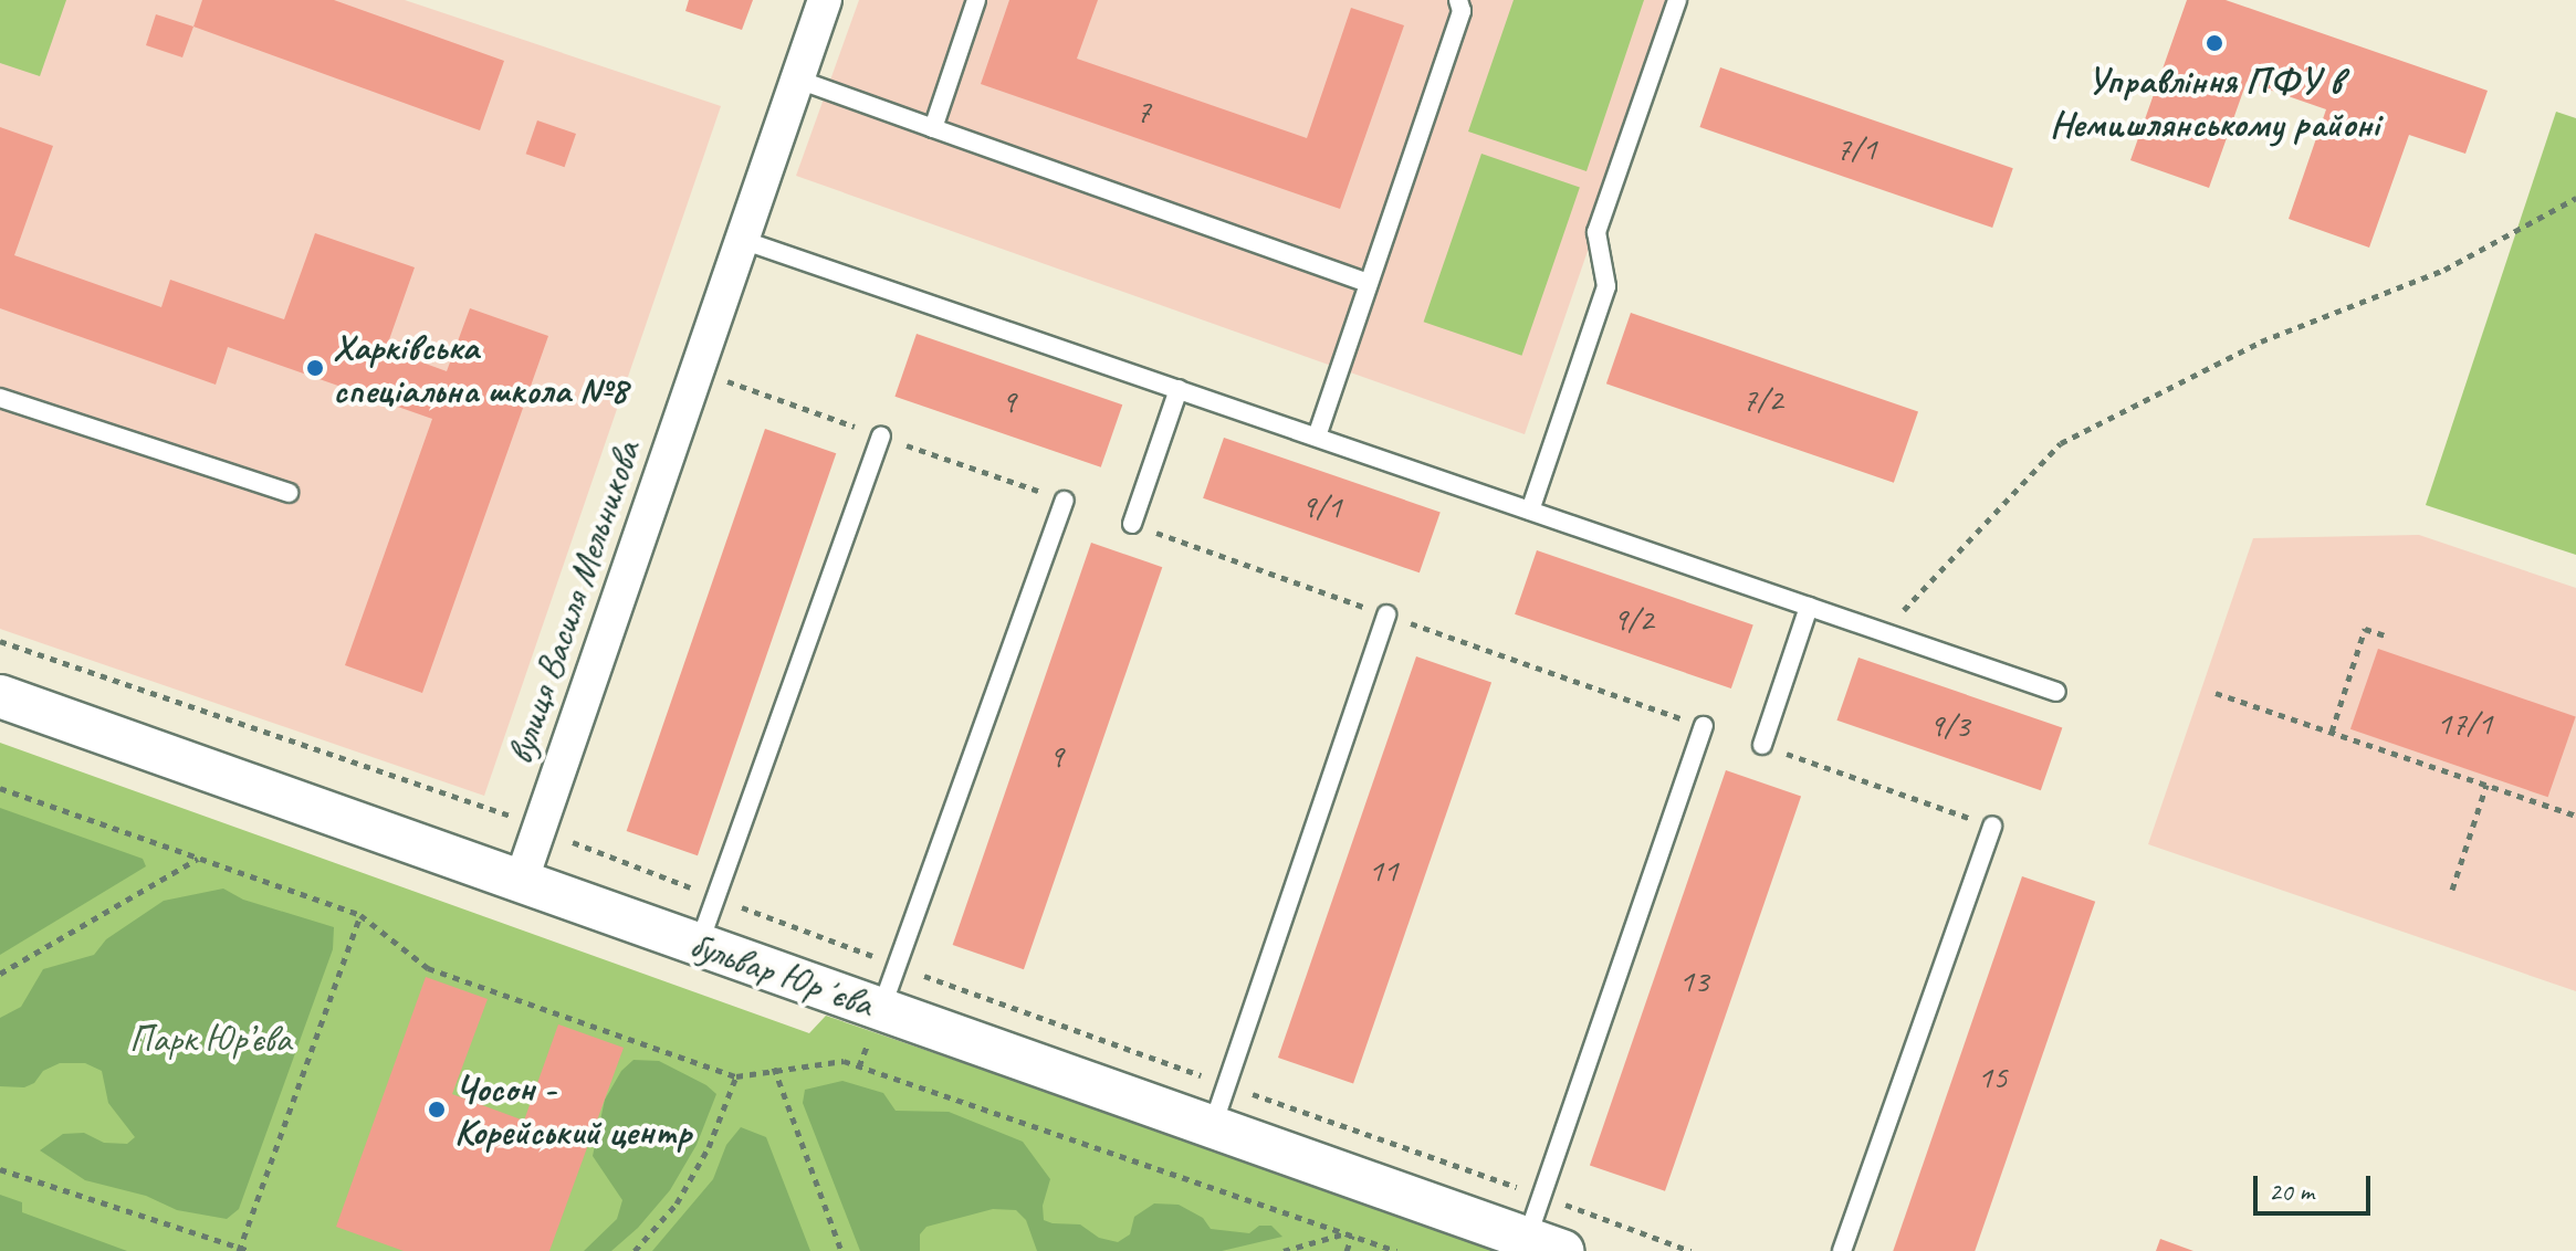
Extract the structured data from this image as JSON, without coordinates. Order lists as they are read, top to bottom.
{
  "streets": {
    "street": ["вулиця Василя Мельникова", "бульвар Юрʼєва"]
  },
  "crossings": [
    ["вулиця Василя Мельникова", "бульвар Юрʼєва"]
  ],
  "parks": ["Парк Юр’єва"],
  "places": ["Управління ПФУ в Немишлянському районі", "Харківська спеціальна школа №8", "Чосон - Корейський центр"],
  "house_numbers": [
    "7",
    "7/1",
    "7/2",
    "9",
    "9/1",
    "9/2",
    "17/1",
    "9/3",
    "9",
    "11",
    "13",
    "15"
  ],
  "scale_bar": "20 m"
}
